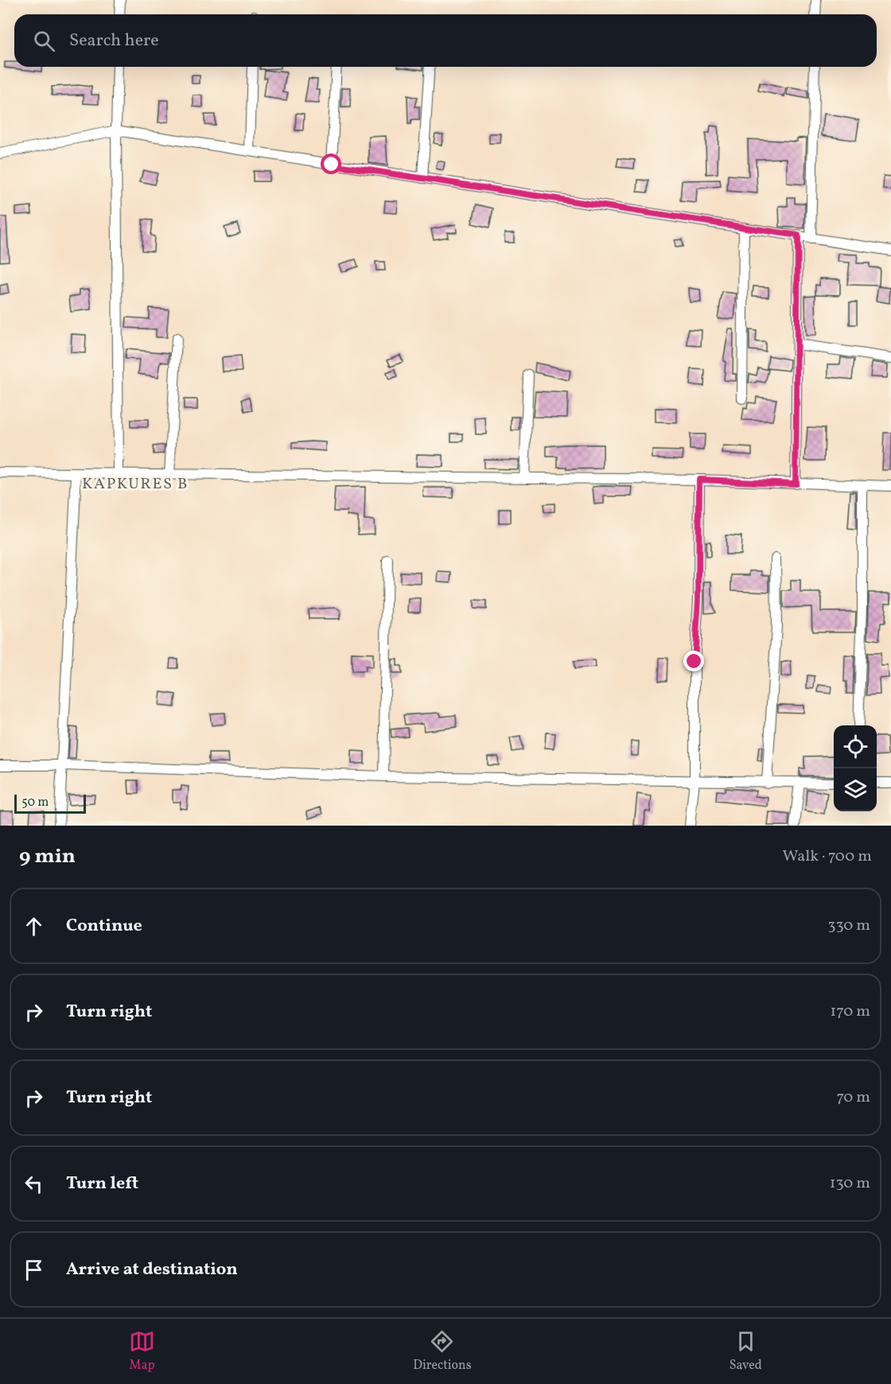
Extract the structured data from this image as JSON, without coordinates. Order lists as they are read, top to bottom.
{
  "districts": ["KAPKURES B"],
  "scale_bar": "50 m",
  "page": {
    "search": "Search here",
    "scale": "50 m",
    "heading": ["9 min", "Walk · 700 m"],
    "list": [
      ["Continue", "330 m"],
      ["Turn right", "170 m"],
      ["Turn right", "70 m"],
      ["Turn left", "130 m"],
      "Arrive at destination"
    ],
    "nav": ["Map", "Directions", "Saved"]
  }
}
